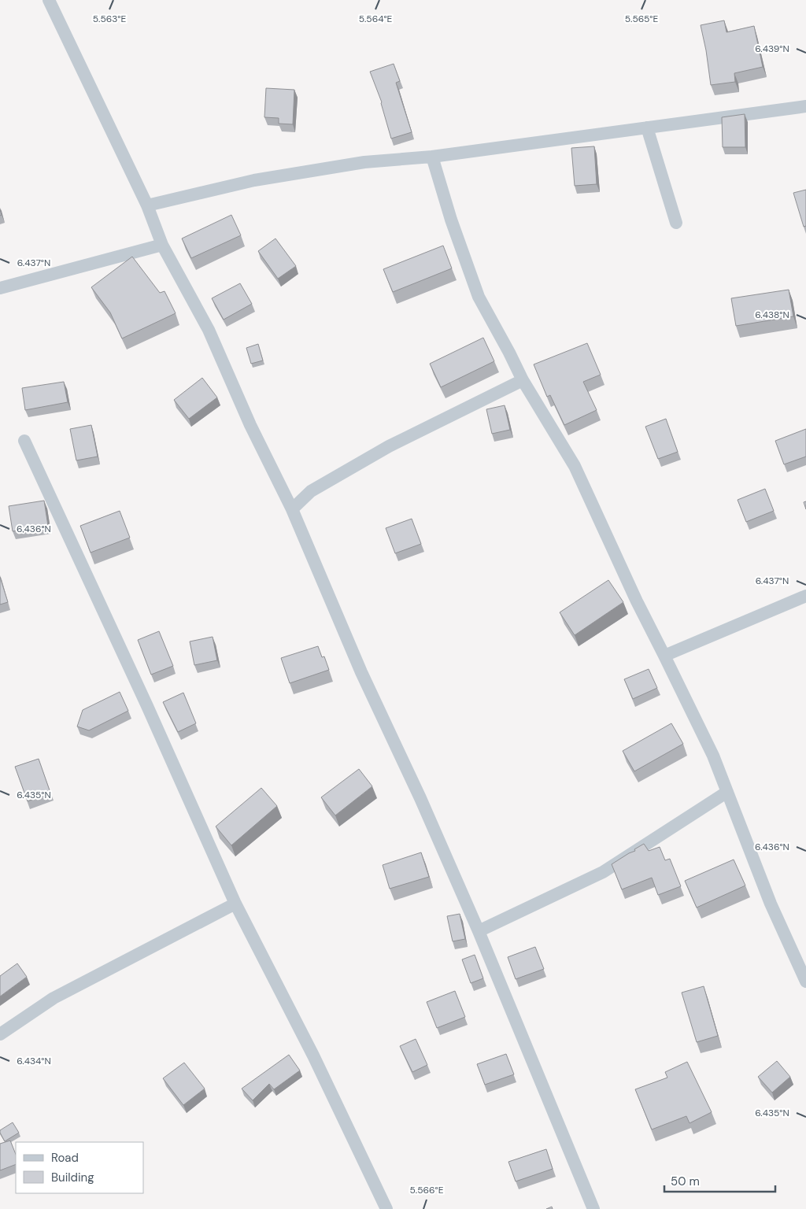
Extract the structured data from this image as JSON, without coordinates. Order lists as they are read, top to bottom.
{
  "legend": ["Road", "Building"],
  "scale_bar": "50 m",
  "coordinates": [
    "5.564°E",
    "5.563°E",
    "5.565°E",
    "6.439°N",
    "6.437°N",
    "6.438°N",
    "6.436°N",
    "6.435°N",
    "6.434°N",
    "5.566°E"
  ]
}
